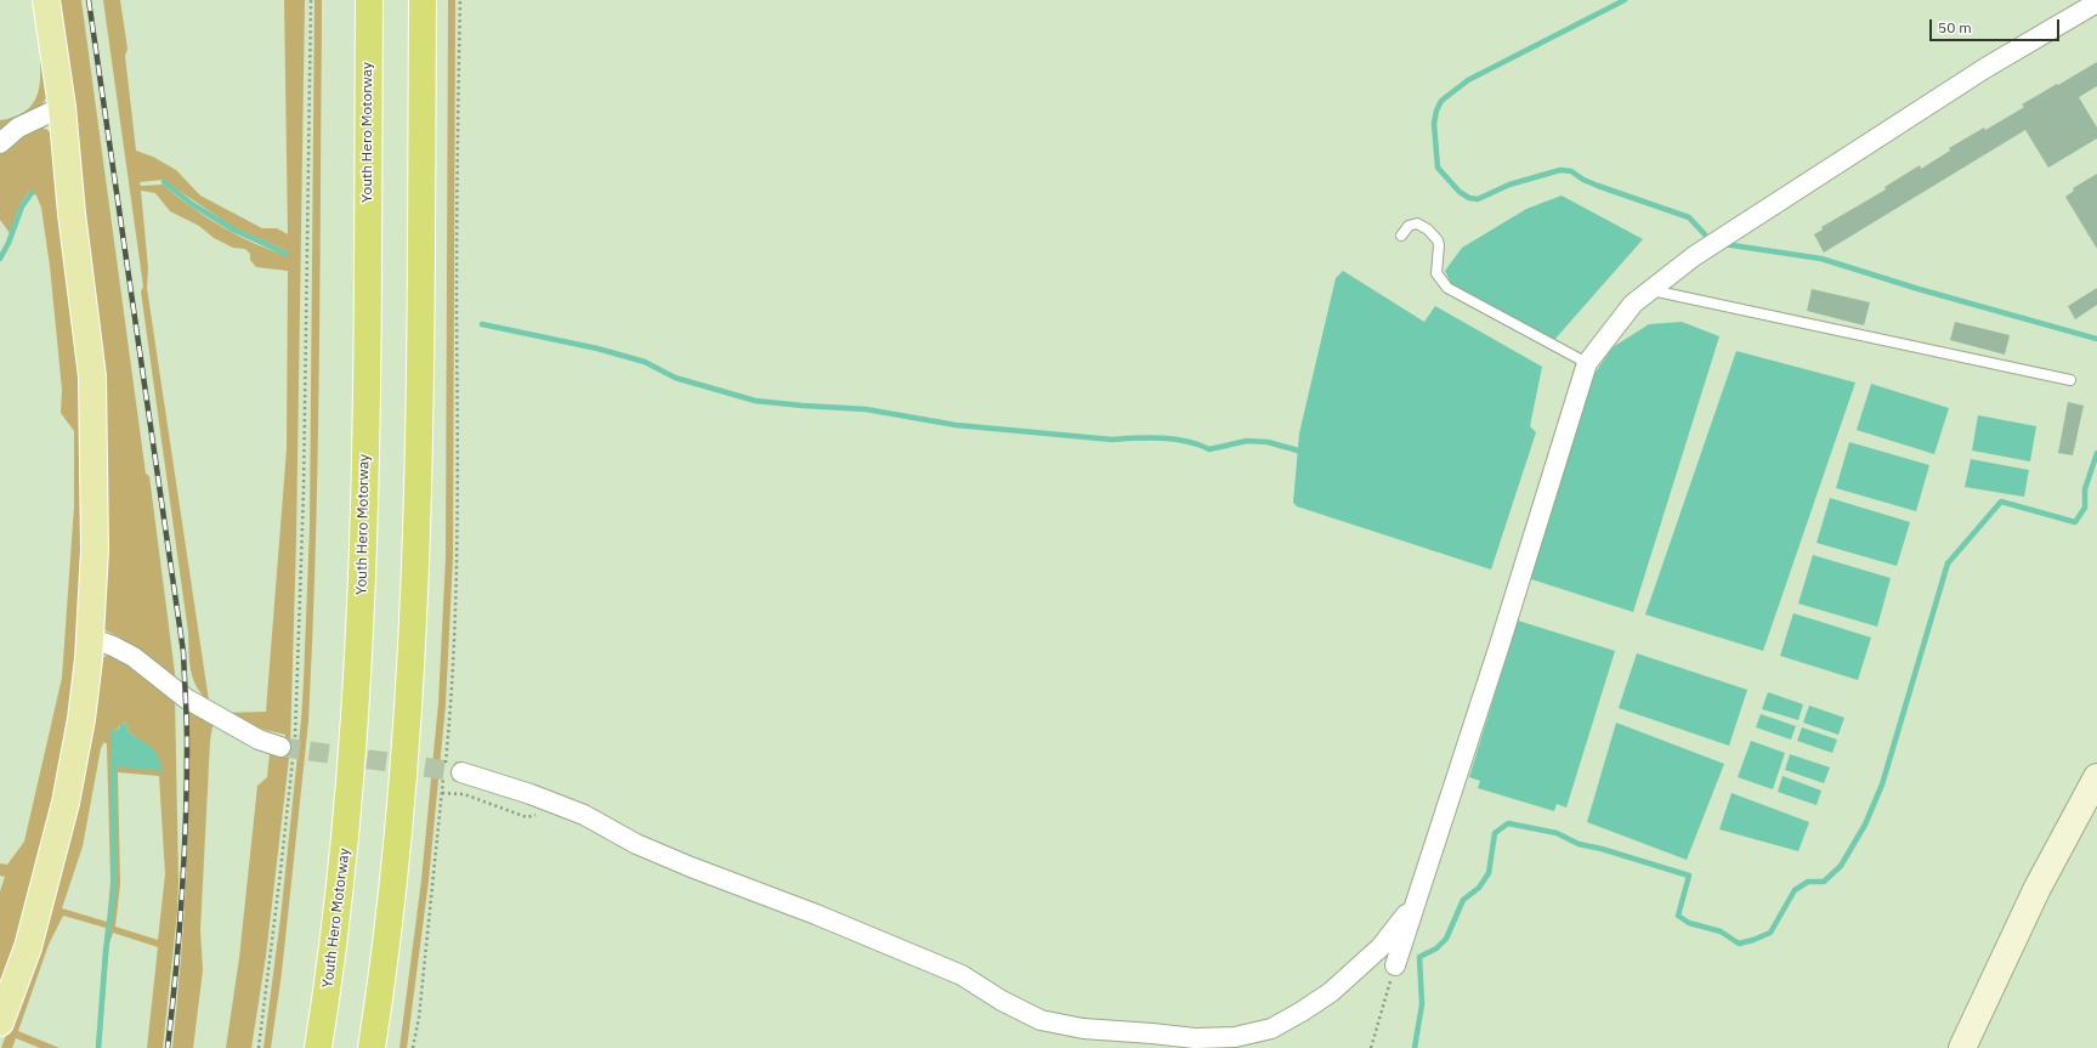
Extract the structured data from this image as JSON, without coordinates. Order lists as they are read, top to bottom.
{
  "streets": {
    "highway": ["Youth Hero Motorway"]
  },
  "scale_bar": "50 m"
}
